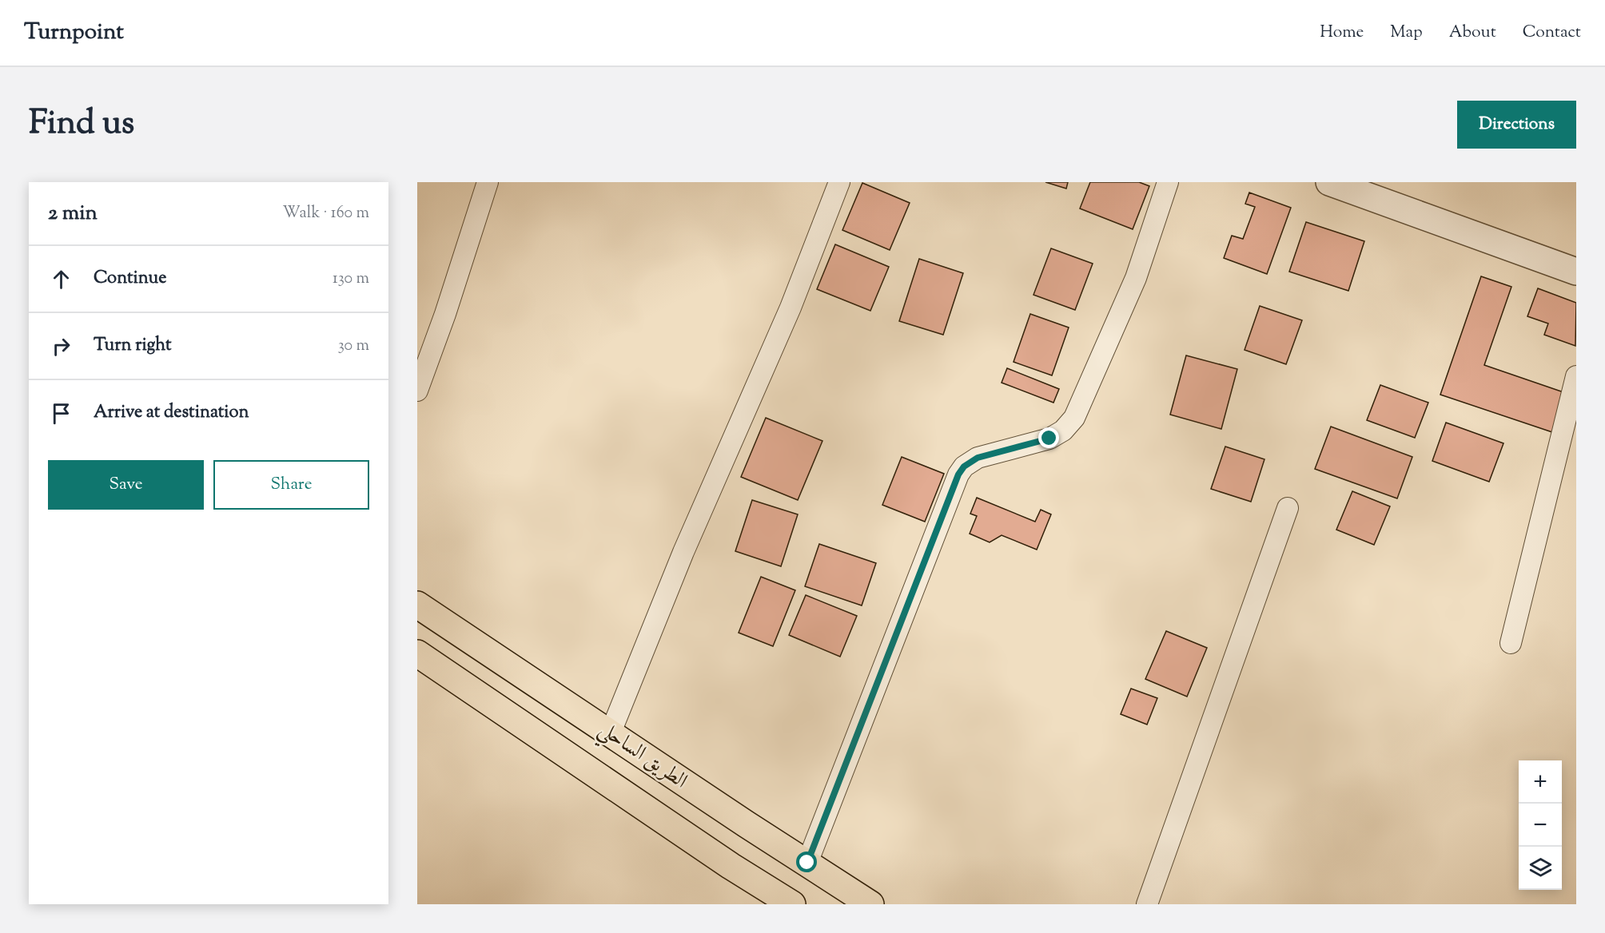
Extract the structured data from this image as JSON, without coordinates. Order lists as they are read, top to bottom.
{
  "streets": {
    "highway": ["الطريق الساحلي"]
  },
  "page": {
    "header": "Turnpoint",
    "nav": [
      "Home",
      "Map",
      "About",
      "Contact"
    ],
    "title": "Find us",
    "buttons": [
      "Directions",
      ["Save", "Share"]
    ],
    "heading": ["2 min", "Walk · 160 m"],
    "list": [
      ["Continue", "130 m"],
      ["Turn right", "30 m"],
      "Arrive at destination"
    ],
    "map_buttons": ["+", "−"]
  }
}
